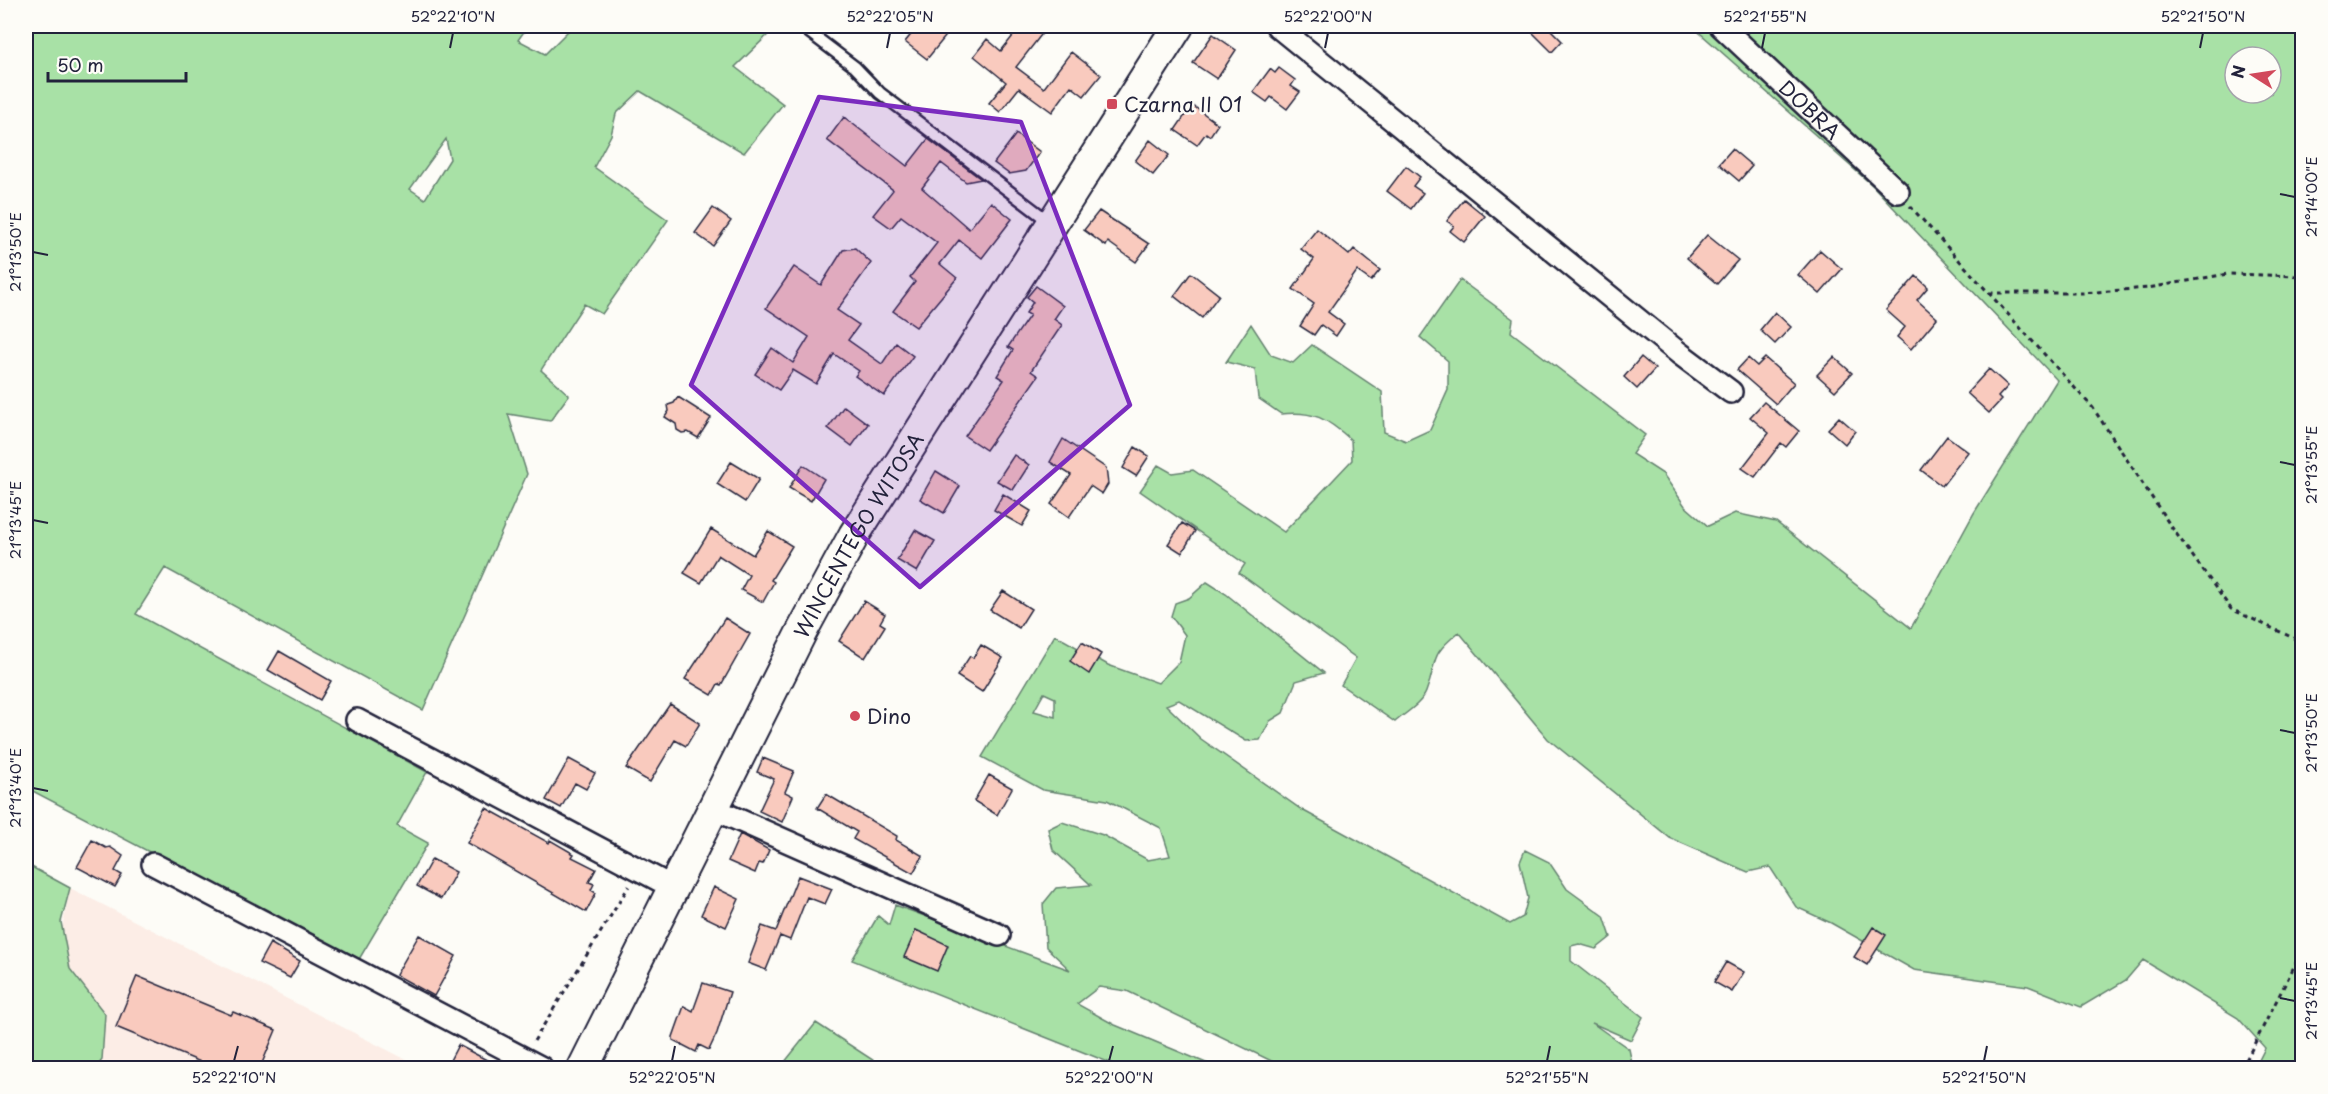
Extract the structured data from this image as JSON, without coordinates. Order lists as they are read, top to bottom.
{
  "streets": {
    "main road": ["WINCENTEGO WITOSA"],
    "street": ["DOBRA"]
  },
  "places": {
    "transit": ["Czarna II 01"],
    "other": ["Dino"]
  },
  "scale_bar": "50 m",
  "north": "left",
  "coordinates": [
    "52°22'10\"N",
    "52°22'05\"N",
    "52°22'00\"N",
    "52°21'55\"N",
    "52°21'50\"N",
    "21°14'00\"E",
    "21°13'50\"E",
    "21°13'55\"E",
    "21°13'45\"E",
    "21°13'40\"E"
  ]
}
